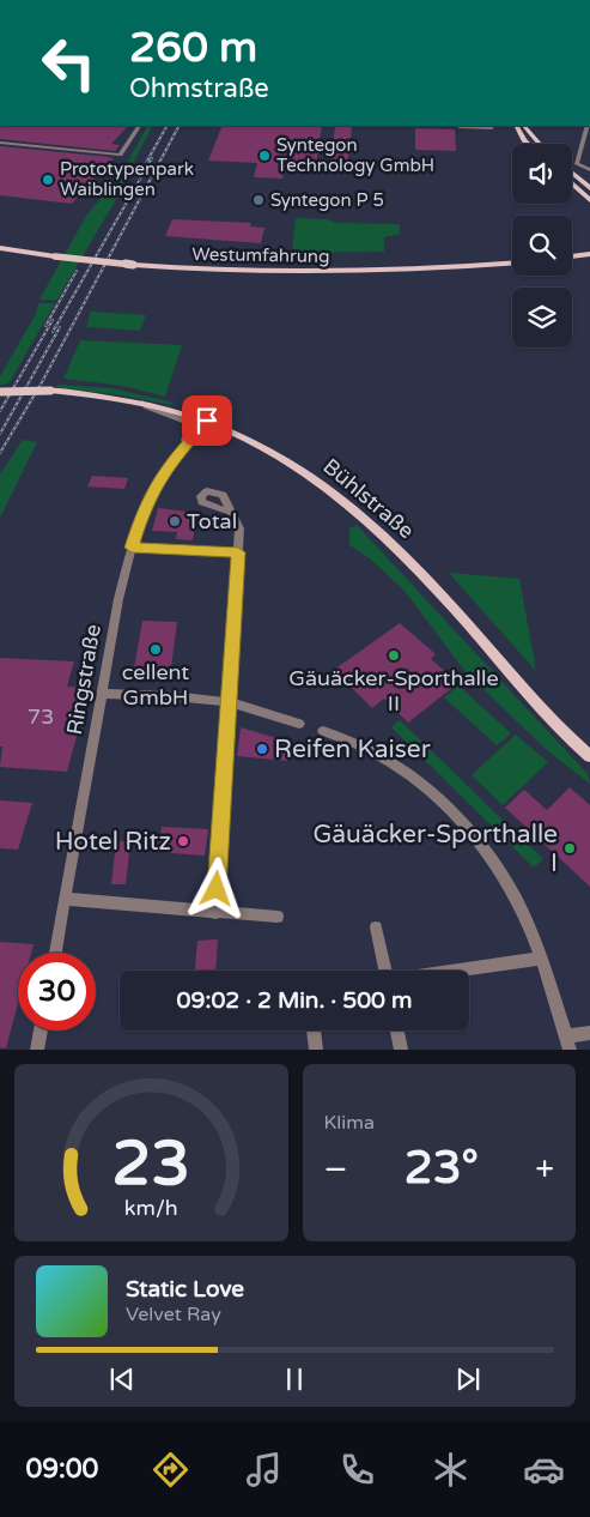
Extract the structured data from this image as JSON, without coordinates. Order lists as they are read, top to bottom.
{
  "streets": {
    "main road": ["Westumfahrung", "Bühlstraße"],
    "street": ["Ringstraße"]
  },
  "crossings": [
    ["Bühlstraße", "Ringstraße"]
  ],
  "places": [
    "Syntegon Technology GmbH",
    "Prototypenpark Waiblingen",
    "Syntegon P 5",
    "Total",
    "cellent GmbH",
    "Gäuäcker-Sporthalle II",
    "Reifen Kaiser",
    "Hotel Ritz",
    "Gäuäcker-Sporthalle I"
  ],
  "house_numbers": ["73"],
  "page": {
    "turn": ["260 m", "Ohmstraße"],
    "limit": "30",
    "trip": "09:02 · 2 Min. · 500 m",
    "tile": "Klima",
    "heat": ["−", "23°", "+"],
    "song": ["Static Love", "Velvet Ray"],
    "tabs": "09:00",
    "gauge": ["23", "km/h"]
  }
}
